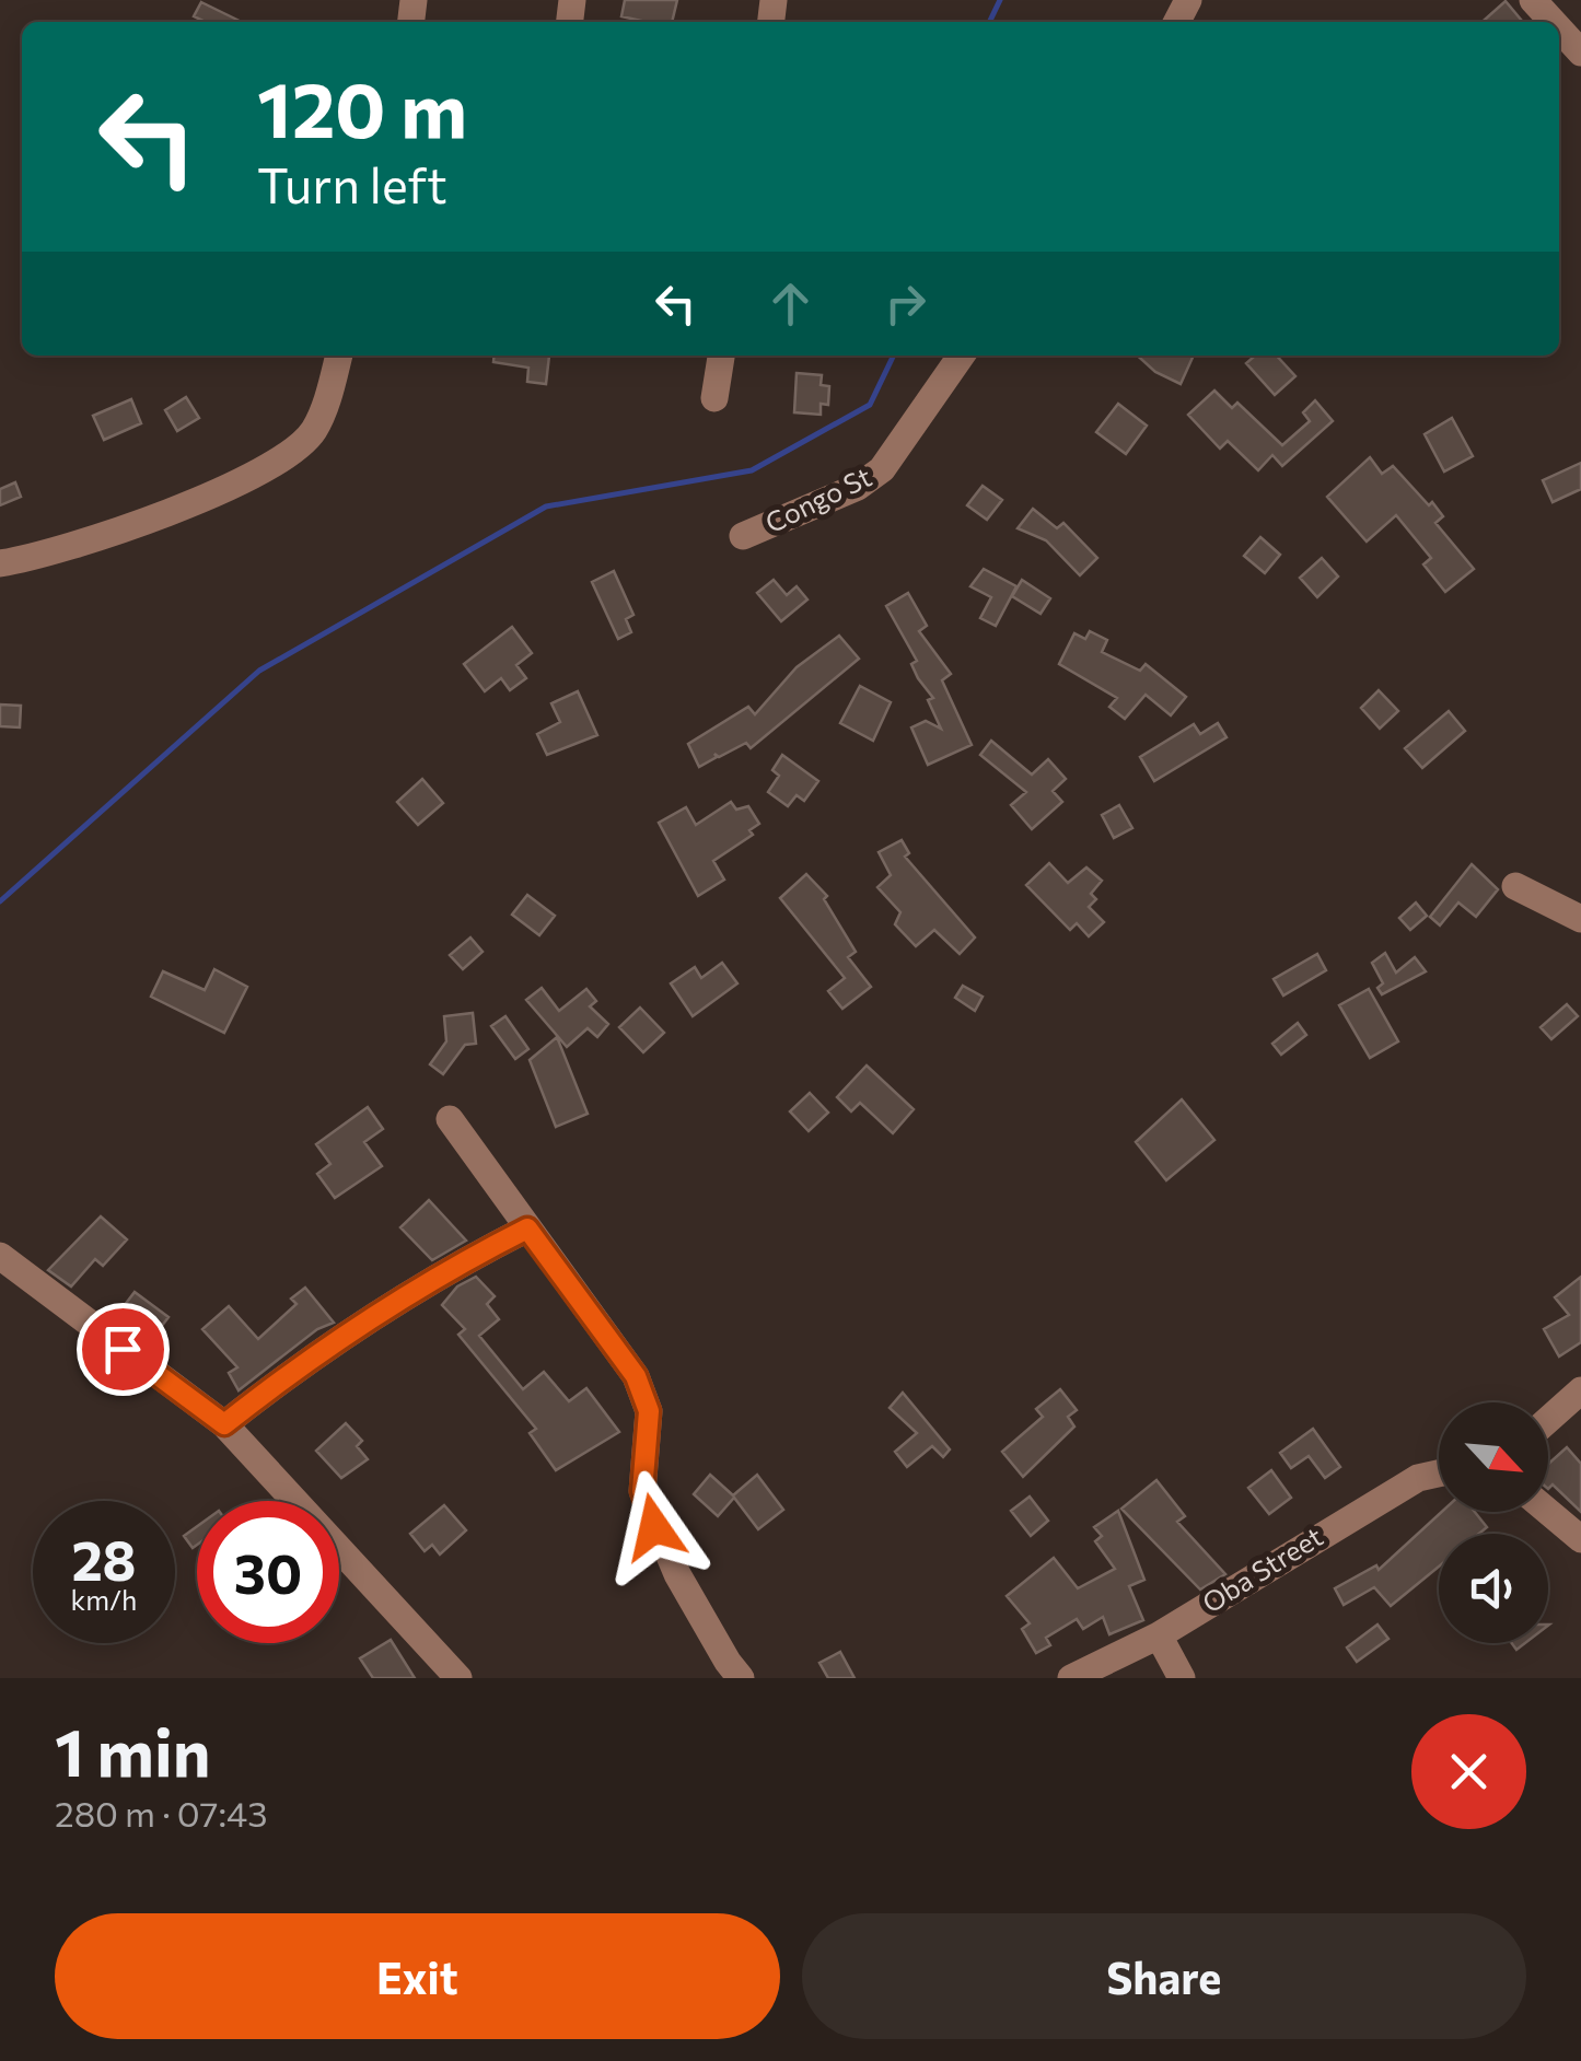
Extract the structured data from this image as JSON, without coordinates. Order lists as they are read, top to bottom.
{
  "streets": {
    "street": ["Congo St", "Oba Street"]
  },
  "north": "bottom right",
  "page": {
    "turn": ["120 m", "Turn left"],
    "speed": "28 km/h",
    "limit": "30",
    "heading": ["1 min", "280 m · 07:43"],
    "buttons": ["Exit", "Share"]
  }
}
